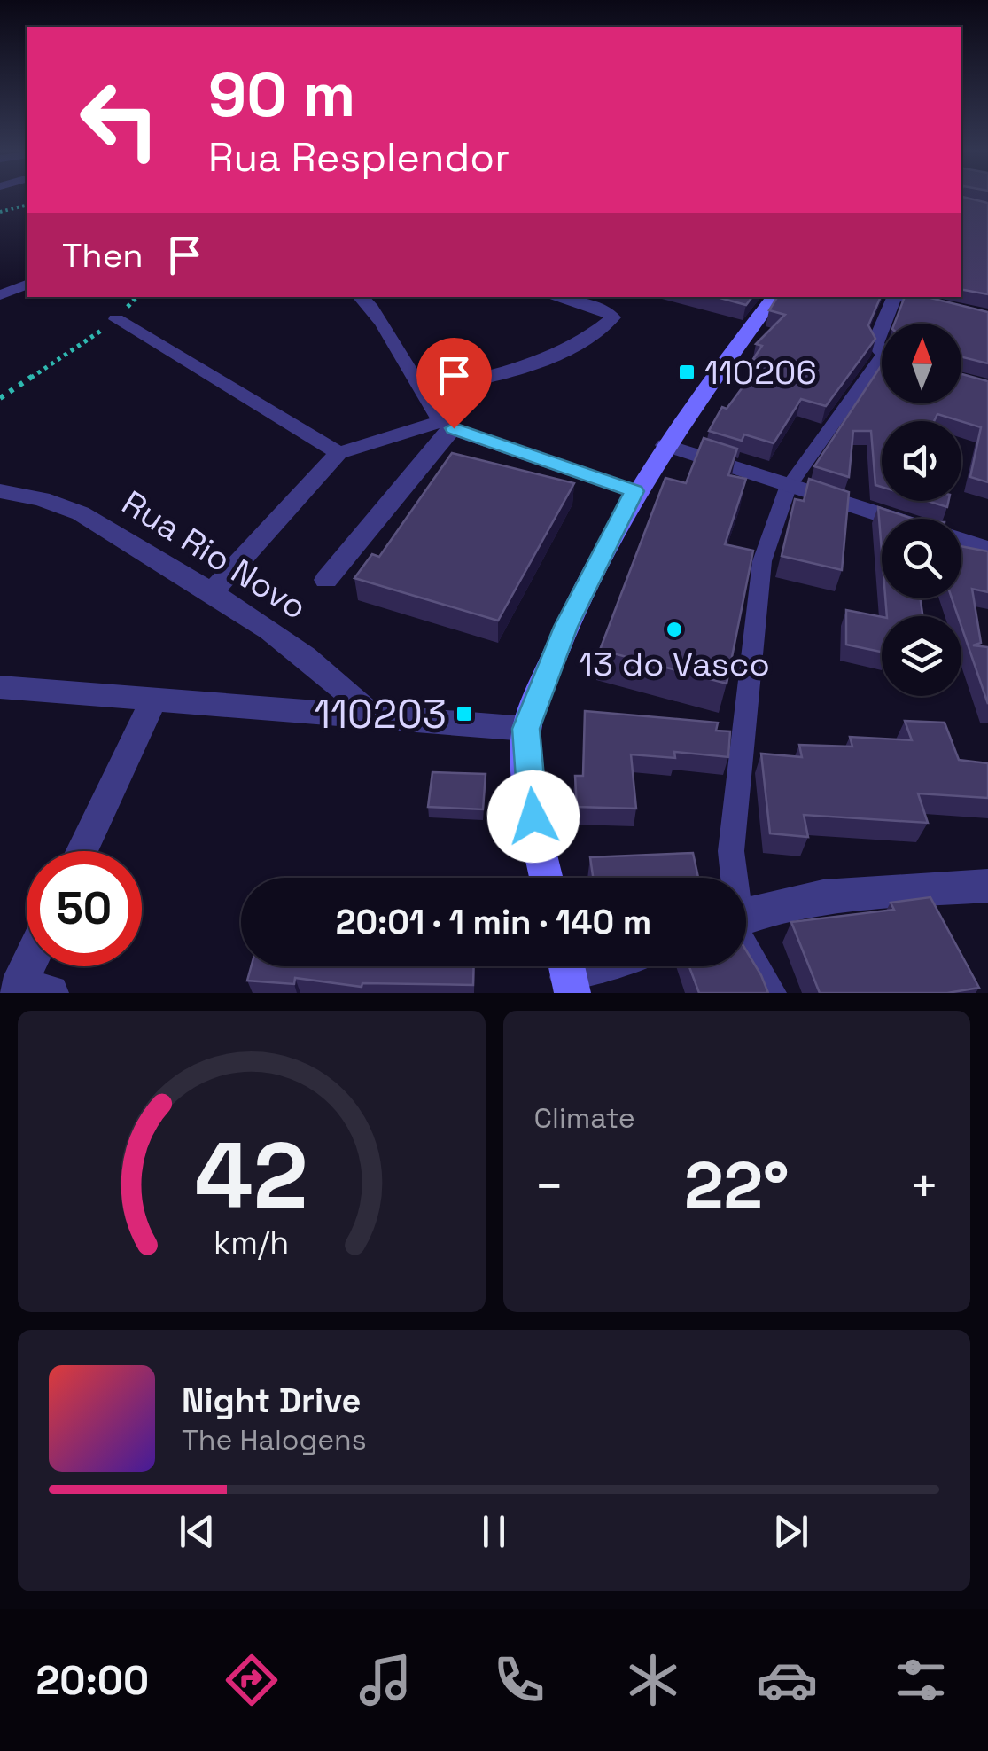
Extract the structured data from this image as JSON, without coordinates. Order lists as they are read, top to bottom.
{
  "streets": {
    "street": ["Rua Rio Novo"]
  },
  "places": {
    "transit": ["110206", "110203"],
    "other": ["13 do Vasco"]
  },
  "north": "top",
  "page": {
    "turn": ["90 m", "Rua Resplendor"],
    "then": "Then",
    "limit": "50",
    "trip": "20:01 · 1 min · 140 m",
    "tile": "Climate",
    "heat": ["−", "22°", "+"],
    "song": ["Night Drive", "The Halogens"],
    "tabs": "20:00",
    "gauge": ["42", "km/h"]
  }
}
